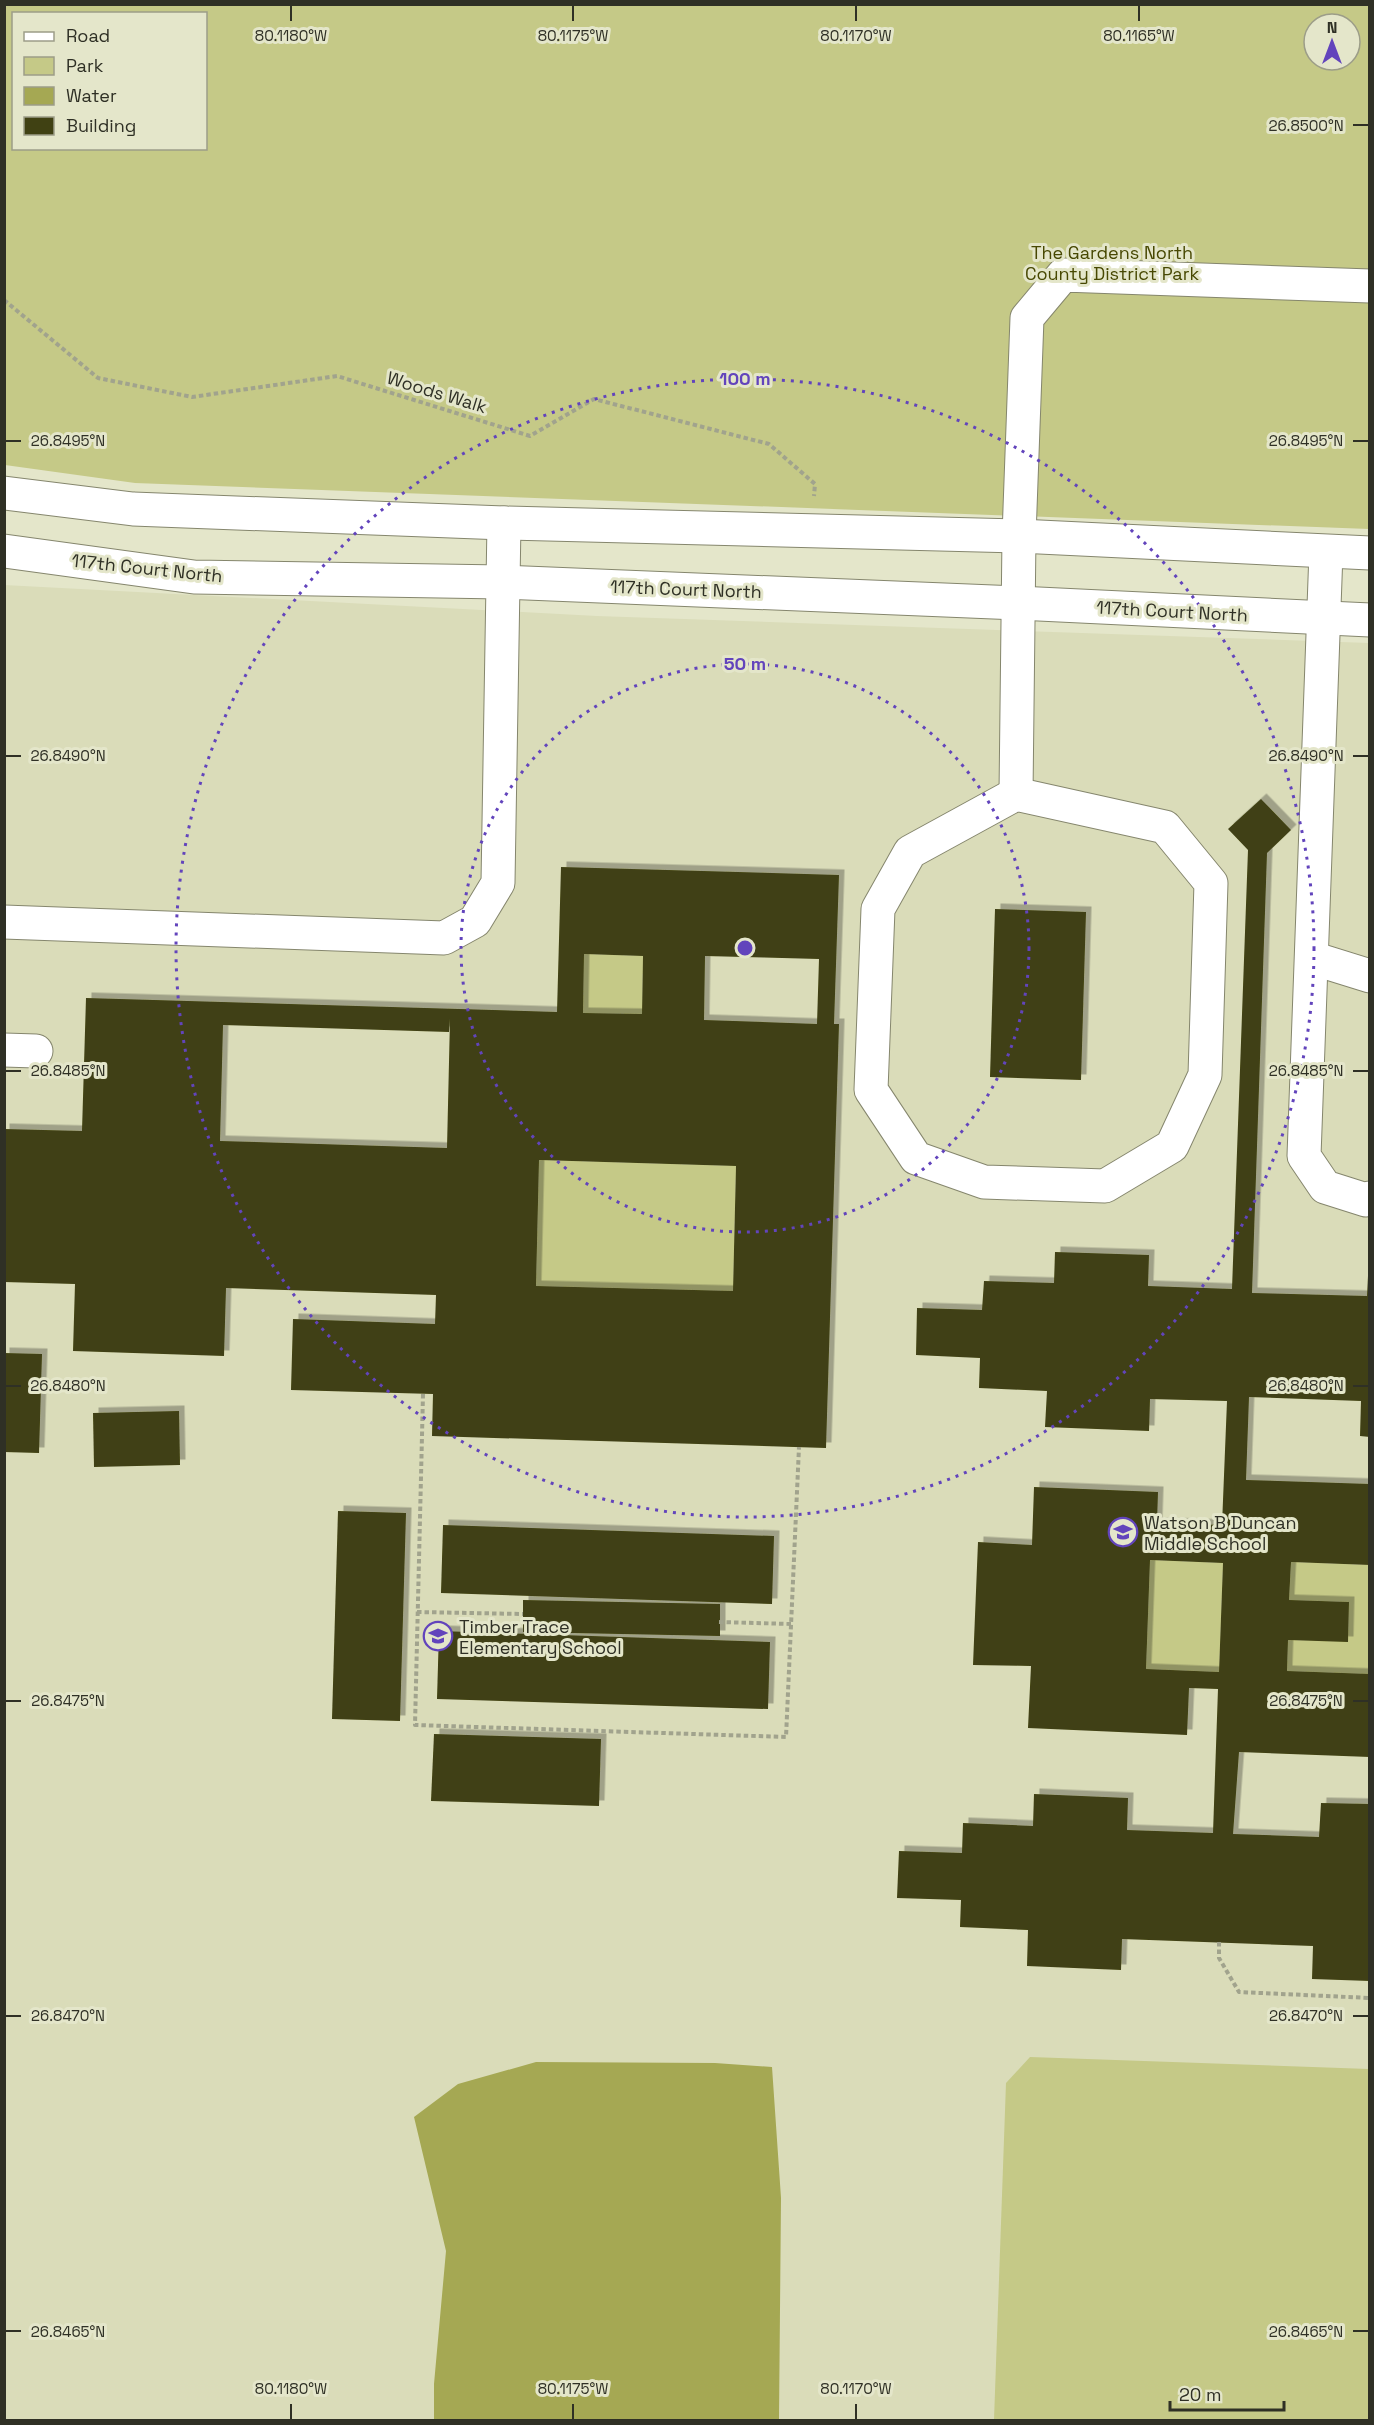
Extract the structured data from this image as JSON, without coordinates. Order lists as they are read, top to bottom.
{
  "streets": {
    "street": ["117th Court North"],
    "path": ["Woods Walk"]
  },
  "parks": ["The Gardens North County District Park"],
  "places": {
    "school or university": ["Watson B Duncan Middle School", "Timber Trace Elementary School"]
  },
  "legend": [
    "Road",
    "Park",
    "Water",
    "Building"
  ],
  "scale_bar": "20 m",
  "north": "top",
  "coordinates": [
    "80.1180°W",
    "80.1175°W",
    "80.1170°W",
    "80.1165°W",
    "26.8500°N",
    "26.8495°N",
    "26.8490°N",
    "26.8485°N",
    "26.8480°N",
    "26.8475°N",
    "26.8470°N",
    "26.8465°N"
  ],
  "rings": ["100 m", "50 m"]
}
